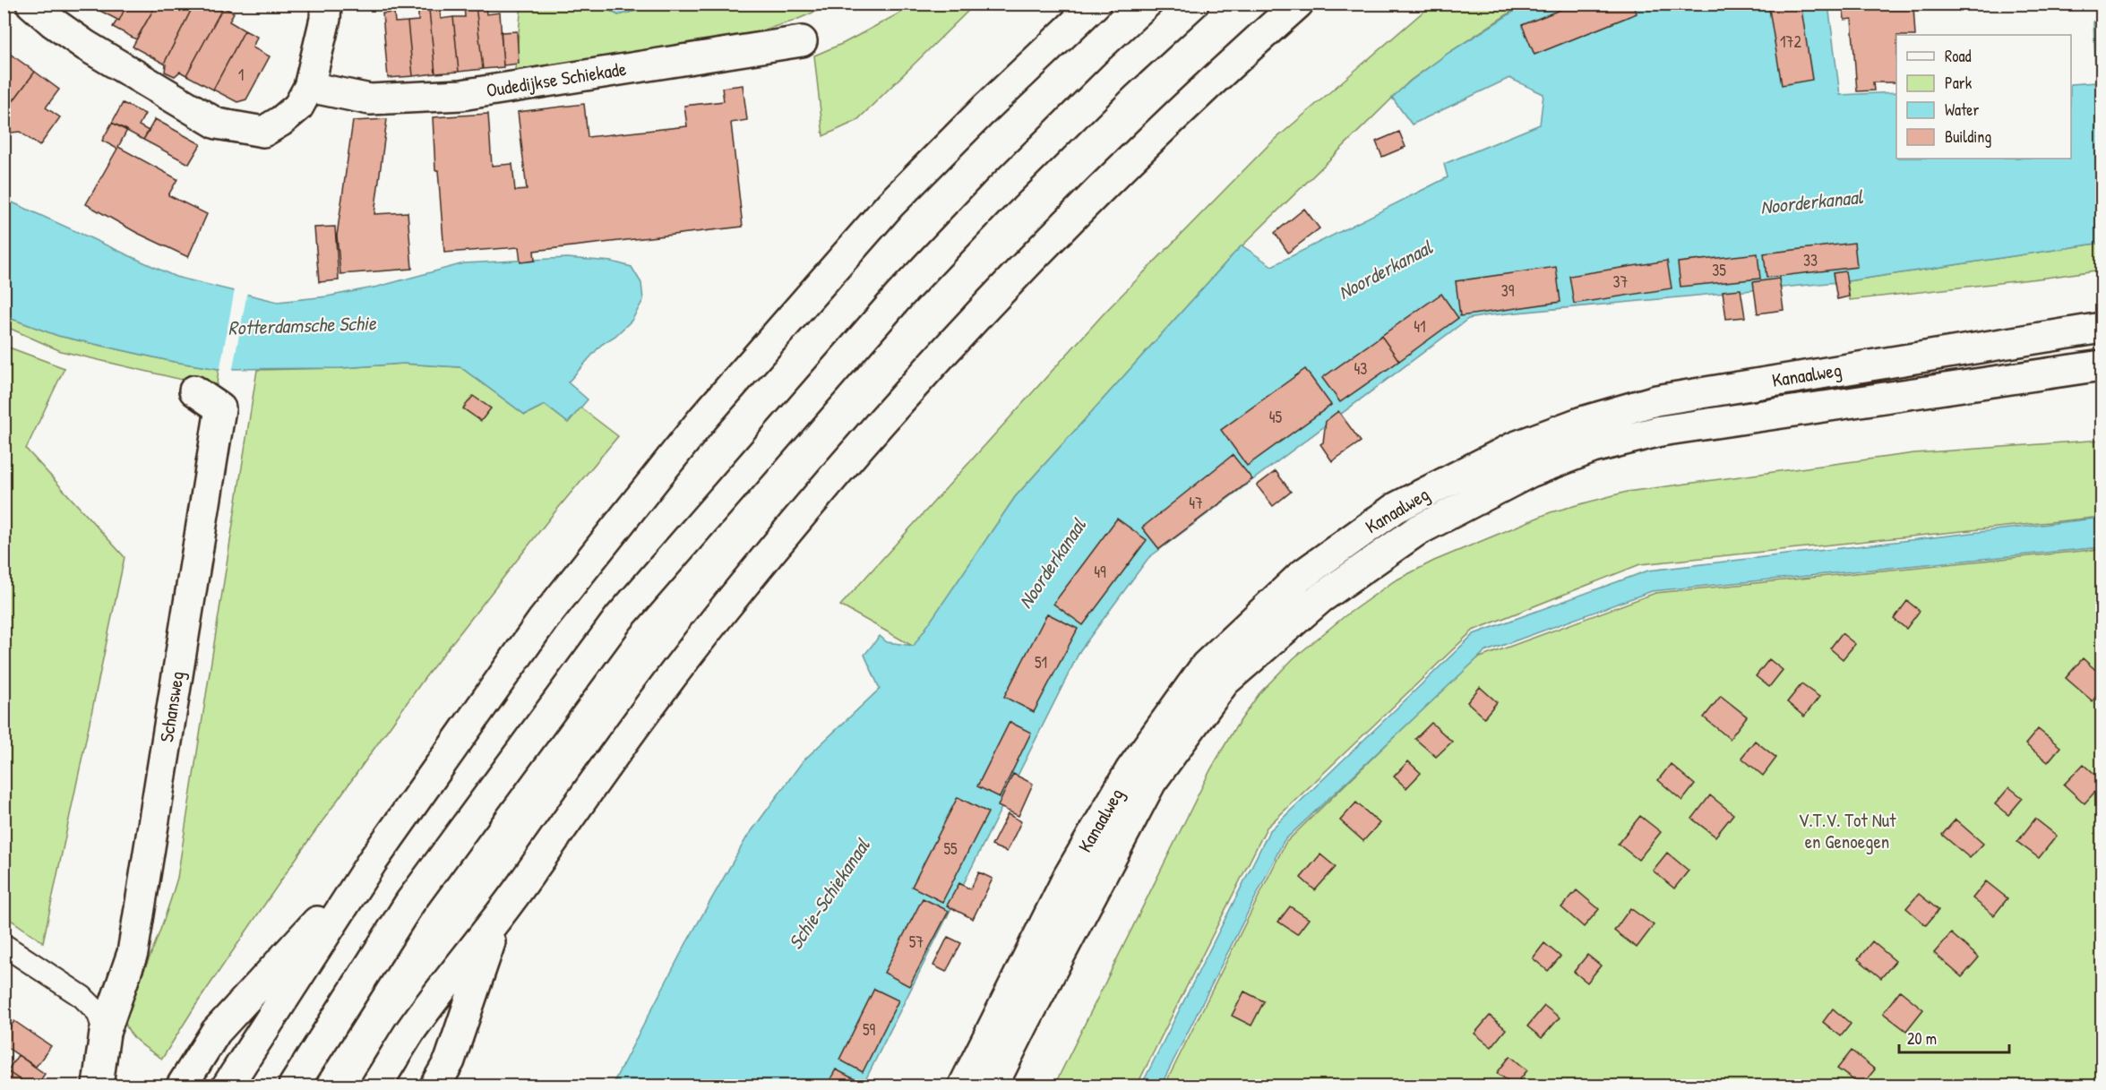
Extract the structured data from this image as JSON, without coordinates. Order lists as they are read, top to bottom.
{
  "streets": {
    "main road": ["Oudedijkse Schiekade", "Kanaalweg", "Schansweg"]
  },
  "water": ["Noorderkanaal", "Rotterdamsche Schie", "Schie-Schiekanaal"],
  "parks": ["V.T.V. Tot Nut en Genoegen"],
  "house_numbers": [
    "172",
    "1",
    "33",
    "35",
    "37",
    "39",
    "41",
    "43",
    "45",
    "47",
    "49",
    "51",
    "55",
    "57",
    "59"
  ],
  "legend": [
    "Road",
    "Park",
    "Water",
    "Building"
  ],
  "scale_bar": "20 m"
}
